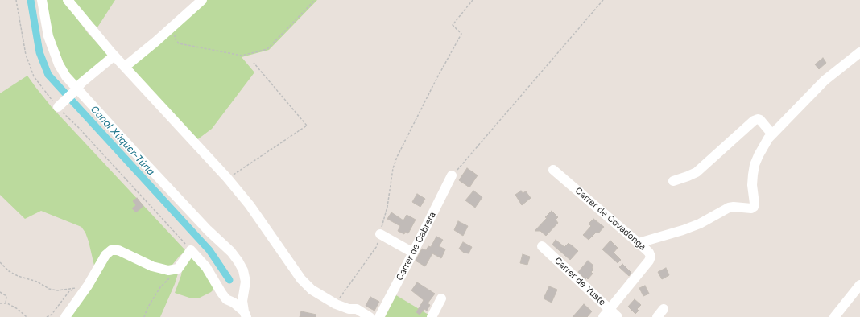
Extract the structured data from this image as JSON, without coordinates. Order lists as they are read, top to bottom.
{
  "streets": {
    "street": ["Carrer de Covadonga", "Carrer de Cabrera", "Carrer de Yuste"]
  },
  "crossings": [
    ["Carrer de Covadonga", "Carrer de Yuste"]
  ],
  "water": ["Canal Xúquer-Túria"]
}
